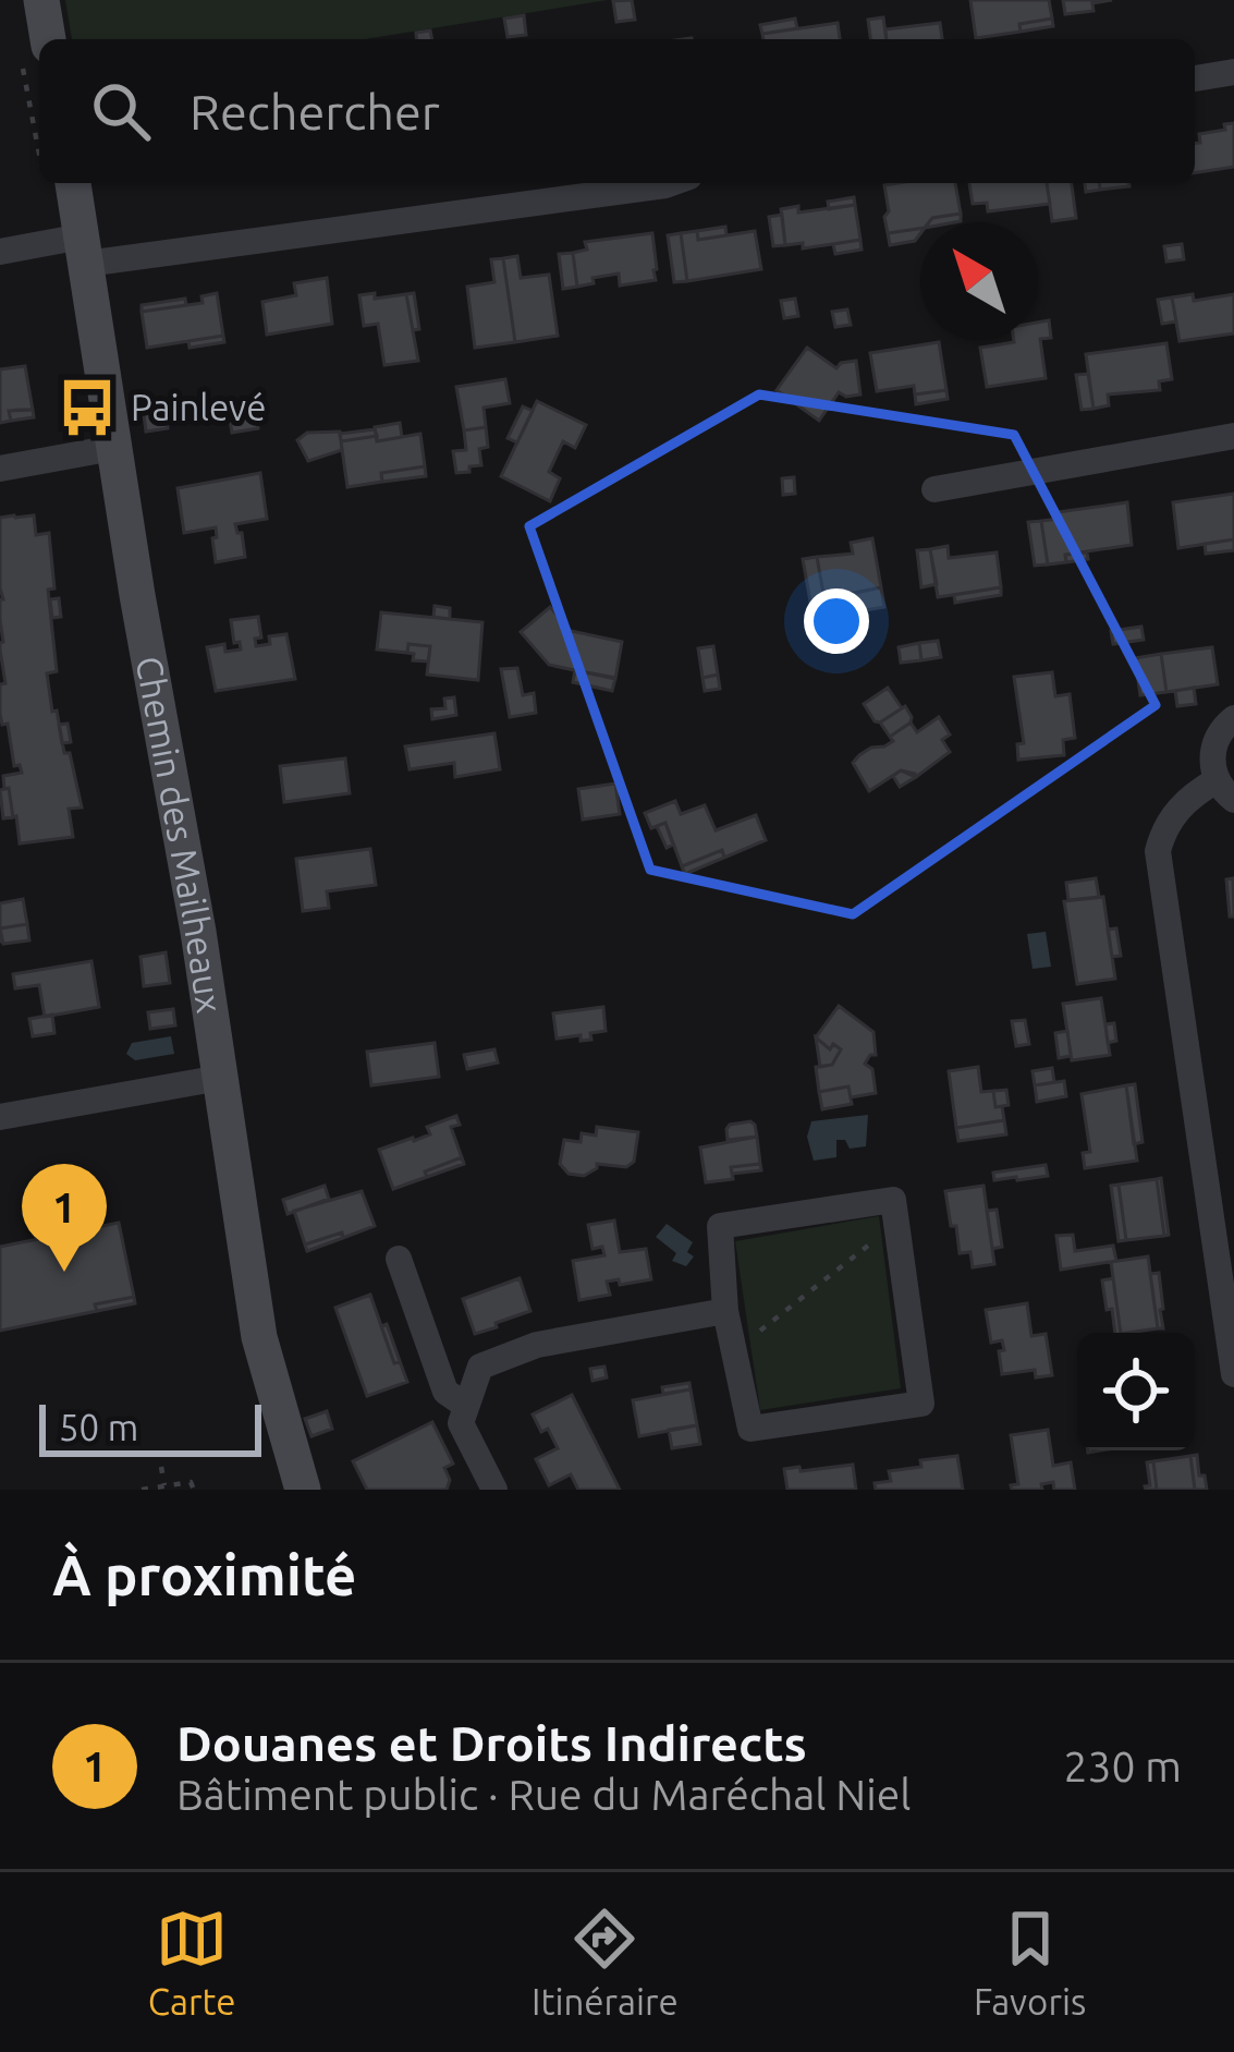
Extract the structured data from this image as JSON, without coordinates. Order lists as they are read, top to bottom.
{
  "streets": {
    "street": ["Chemin des Mailheaux"]
  },
  "places": {
    "bus stop": ["Painlevé"]
  },
  "scale_bar": "50 m",
  "north": "top left",
  "page": {
    "search": "Rechercher",
    "pins": "1",
    "scale": "50 m",
    "heading": "À proximité",
    "list": [
      {
        "mark": "1",
        "name": "Douanes et Droits Indirects",
        "note": "Bâtiment public · Rue du Maréchal Niel",
        "value": "230 m"
      }
    ],
    "nav": ["Carte", "Itinéraire", "Favoris"]
  }
}
